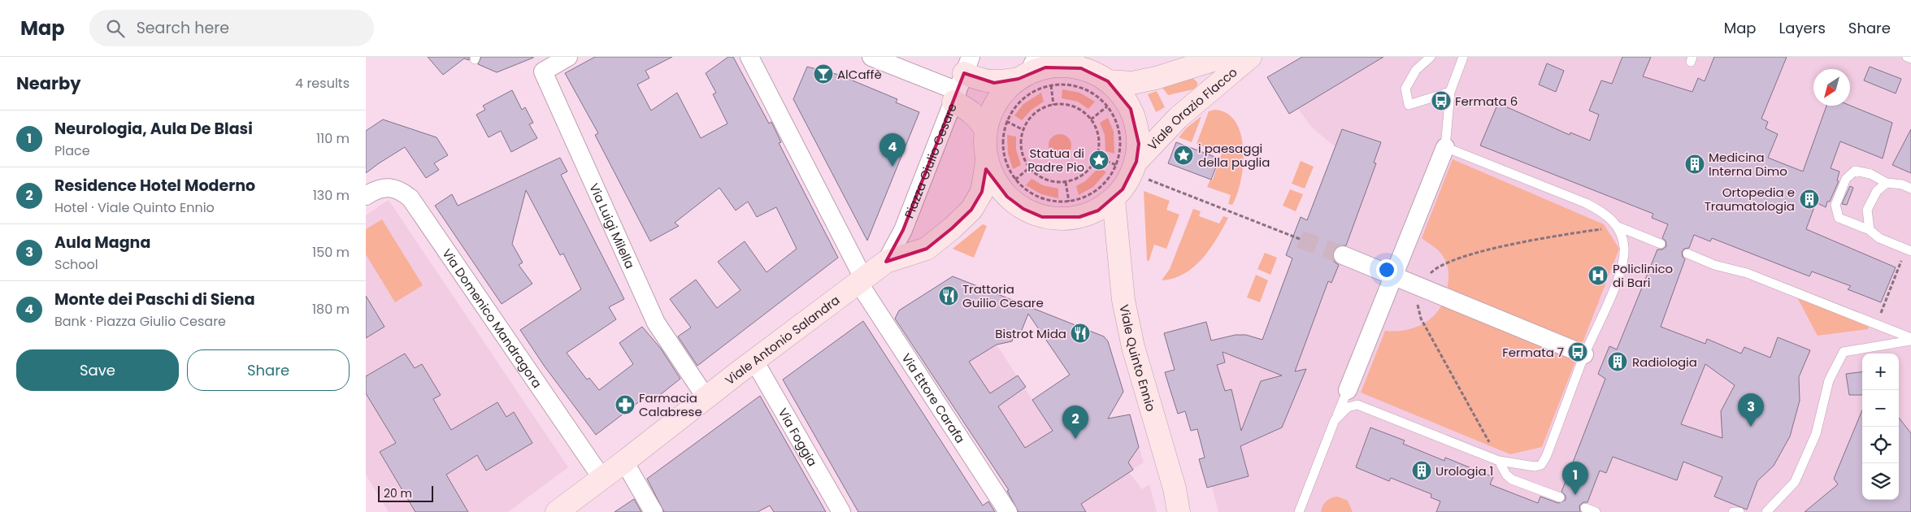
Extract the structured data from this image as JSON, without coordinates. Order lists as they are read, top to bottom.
{
  "streets": {
    "street": [
      "Viale Orazio Flacco",
      "Piazza Giulio Cesare",
      "Via Luigi Milella",
      "Via Domenico Mandragora",
      "Viale Antonio Salandra",
      "Viale Quinto Ennio",
      "Via Ettore Carafa",
      "Via Foggia"
    ]
  },
  "crossings": [
    ["Piazza Giulio Cesare", "Viale Antonio Salandra"],
    ["Via Luigi Milella", "Viale Antonio Salandra"],
    ["Via Domenico Mandragora", "Viale Antonio Salandra"],
    ["Viale Antonio Salandra", "Via Ettore Carafa"],
    ["Viale Antonio Salandra", "Via Foggia"]
  ],
  "places": {
    "bar": ["AlCaffè"],
    "bus stop": ["Fermata 6", "Fermata 7"],
    "place": ["i paesaggi della puglia", "Statua di Padre Pio"],
    "building": [
      "Medicina Interna Dimo",
      "Ortopedia e Traumatologia",
      "Radiologia",
      "Urologia 1"
    ],
    "hospital": ["Policlinico di Bari"],
    "restaurant": ["Trattoria Guilio Cesare", "Bistrot Mida"],
    "pharmacy": ["Farmacia Calabrese"]
  },
  "scale_bar": "20 m",
  "north": "bottom left",
  "page": {
    "header": "Map",
    "search": "Search here",
    "nav": ["Map", "Layers", "Share"],
    "heading": ["Nearby", "4 results"],
    "list": [
      {
        "mark": "1",
        "name": "Neurologia, Aula De Blasi",
        "note": "Place",
        "value": "110 m"
      },
      {
        "mark": "2",
        "name": "Residence Hotel Moderno",
        "note": "Hotel · Viale Quinto Ennio",
        "value": "130 m"
      },
      {
        "mark": "3",
        "name": "Aula Magna",
        "note": "School",
        "value": "150 m"
      },
      {
        "mark": "4",
        "name": "Monte dei Paschi di Siena",
        "note": "Bank · Piazza Giulio Cesare",
        "value": "180 m"
      }
    ],
    "pins": [
      "4",
      "3",
      "2",
      "1"
    ],
    "buttons": ["Save", "Share"],
    "map_buttons": ["+", "−"],
    "scale": "20 m"
  }
}
